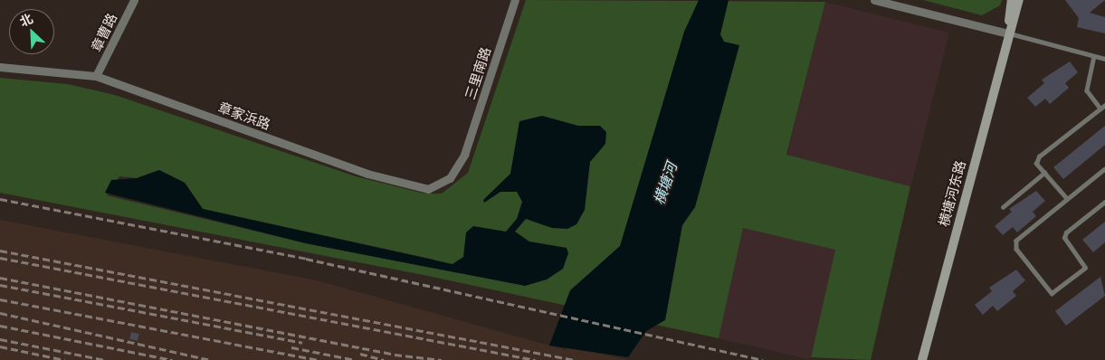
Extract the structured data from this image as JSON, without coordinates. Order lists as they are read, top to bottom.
{
  "streets": {
    "main road": ["横塘河东路"],
    "street": ["章曹路", "三里南路", "章家浜路"]
  },
  "crossings": [
    ["章曹路", "章家浜路"],
    ["三里南路", "章家浜路"]
  ],
  "water": ["横塘河"],
  "north": "top left"
}
